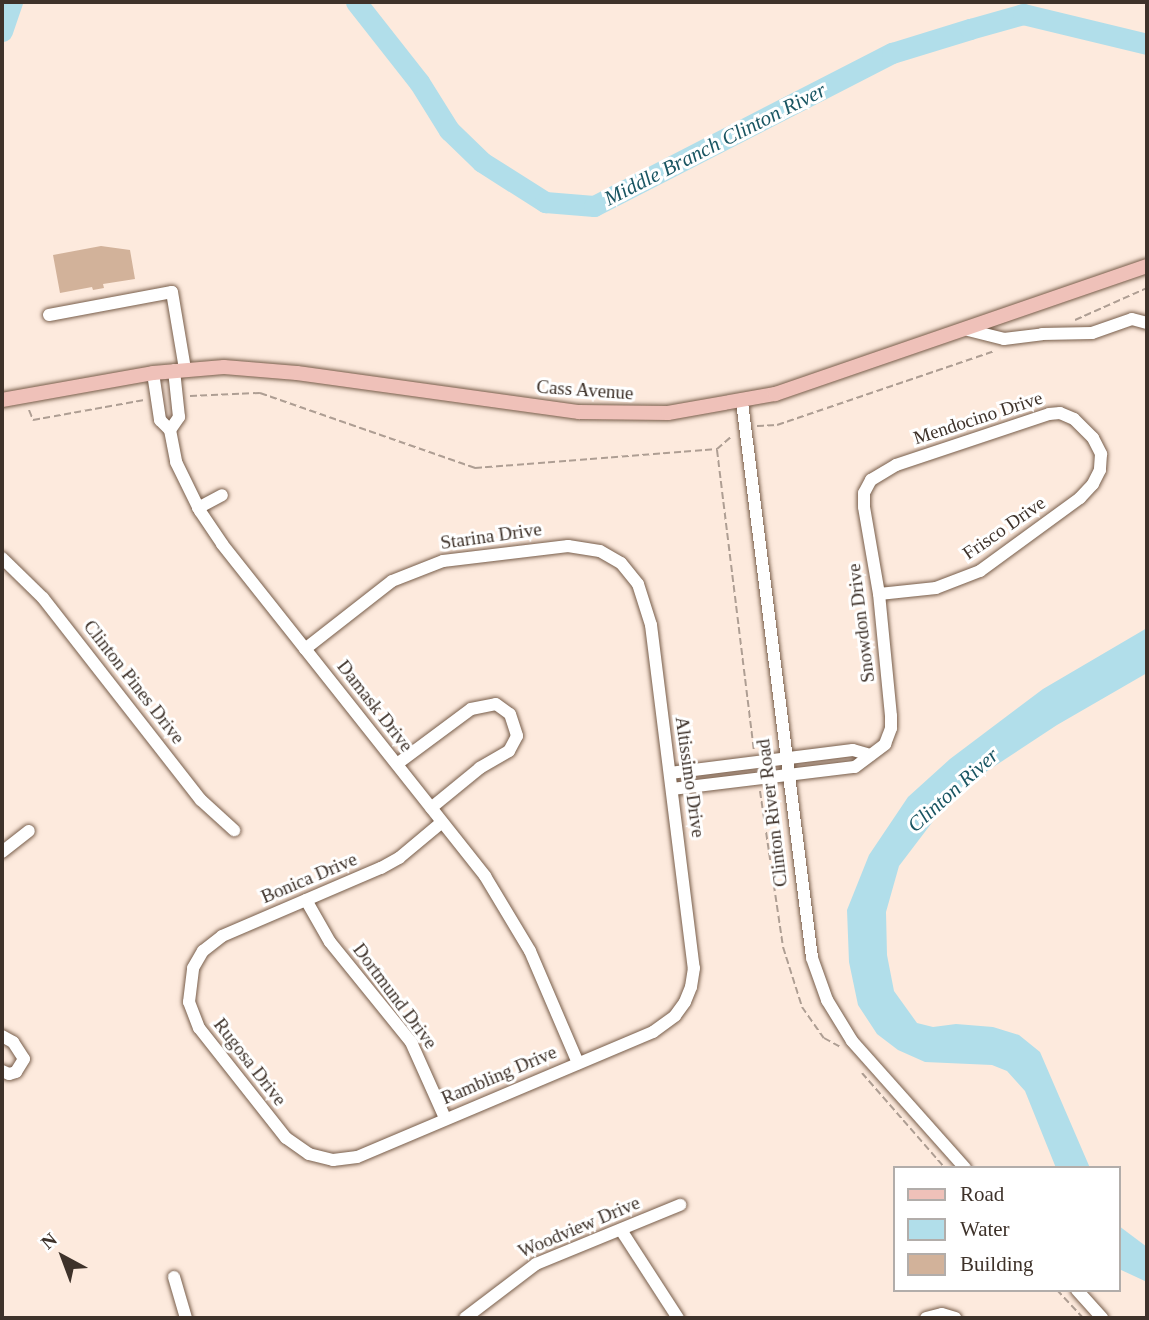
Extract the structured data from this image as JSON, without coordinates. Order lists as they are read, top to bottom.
{
  "streets": {
    "main road": ["Cass Avenue"],
    "street": [
      "Mendocino Drive",
      "Frisco Drive",
      "Starina Drive",
      "Snowdon Drive",
      "Clinton Pines Drive",
      "Damask Drive",
      "Altissimo Drive",
      "Clinton River Road",
      "Bonica Drive",
      "Dortmund Drive",
      "Rugosa Drive",
      "Rambling Drive",
      "Woodview Drive"
    ]
  },
  "crossings": [
    ["Cass Avenue", "Damask Drive"],
    ["Cass Avenue", "Clinton River Road"],
    ["Mendocino Drive", "Frisco Drive"],
    ["Mendocino Drive", "Snowdon Drive"],
    ["Frisco Drive", "Snowdon Drive"],
    ["Starina Drive", "Damask Drive"],
    ["Starina Drive", "Altissimo Drive"],
    ["Snowdon Drive", "Altissimo Drive"],
    ["Snowdon Drive", "Clinton River Road"],
    ["Damask Drive", "Bonica Drive"],
    ["Damask Drive", "Rambling Drive"],
    ["Altissimo Drive", "Rambling Drive"],
    ["Bonica Drive", "Dortmund Drive"],
    ["Bonica Drive", "Rugosa Drive"],
    ["Dortmund Drive", "Rambling Drive"],
    ["Rugosa Drive", "Rambling Drive"]
  ],
  "water": ["Middle Branch Clinton River", "Clinton River"],
  "legend": ["Road", "Water", "Building"],
  "north": "top left"
}
